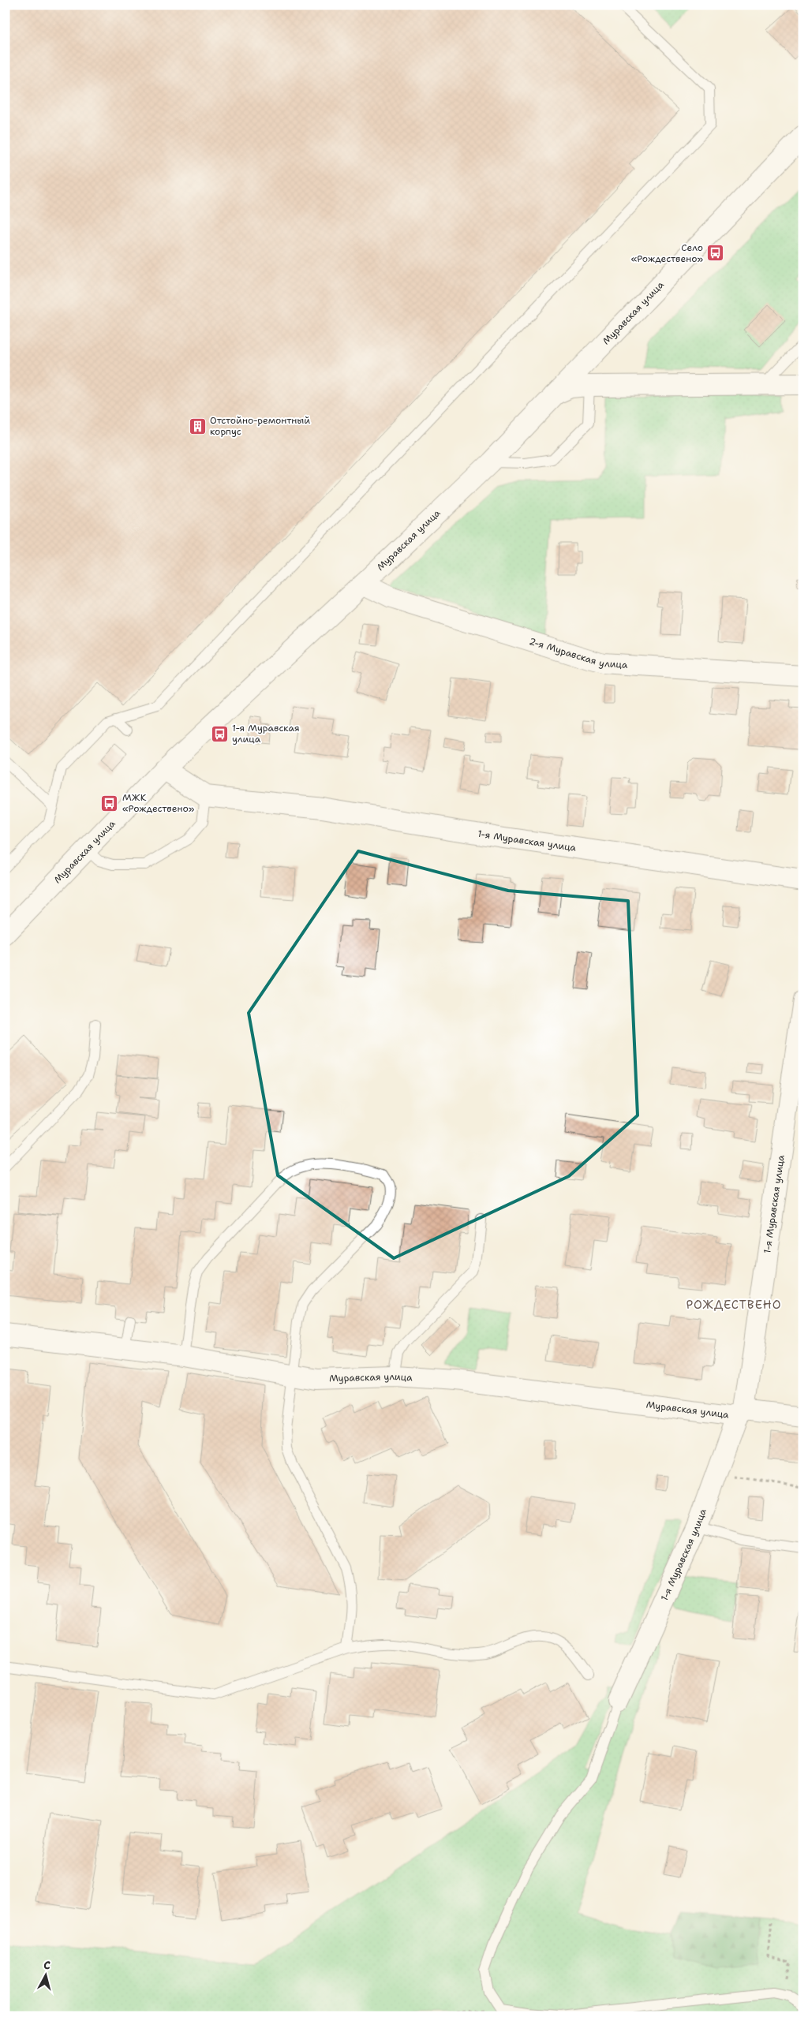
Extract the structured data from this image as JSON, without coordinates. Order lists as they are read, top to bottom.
{
  "streets": {
    "street": ["Муравская улица", "2-я Муравская улица", "1-я Муравская улица"]
  },
  "crossings": [
    ["Муравская улица", "2-я Муравская улица"],
    ["Муравская улица", "1-я Муравская улица"]
  ],
  "districts": ["РОЖДЕСТВЕНО"],
  "places": {
    "bus stop": ["Село «Рождествено»", "1-я Муравская улица", "МЖК «Рождествено»"],
    "building": ["Отстойно-ремонтный корпус"]
  },
  "north": "top"
}
